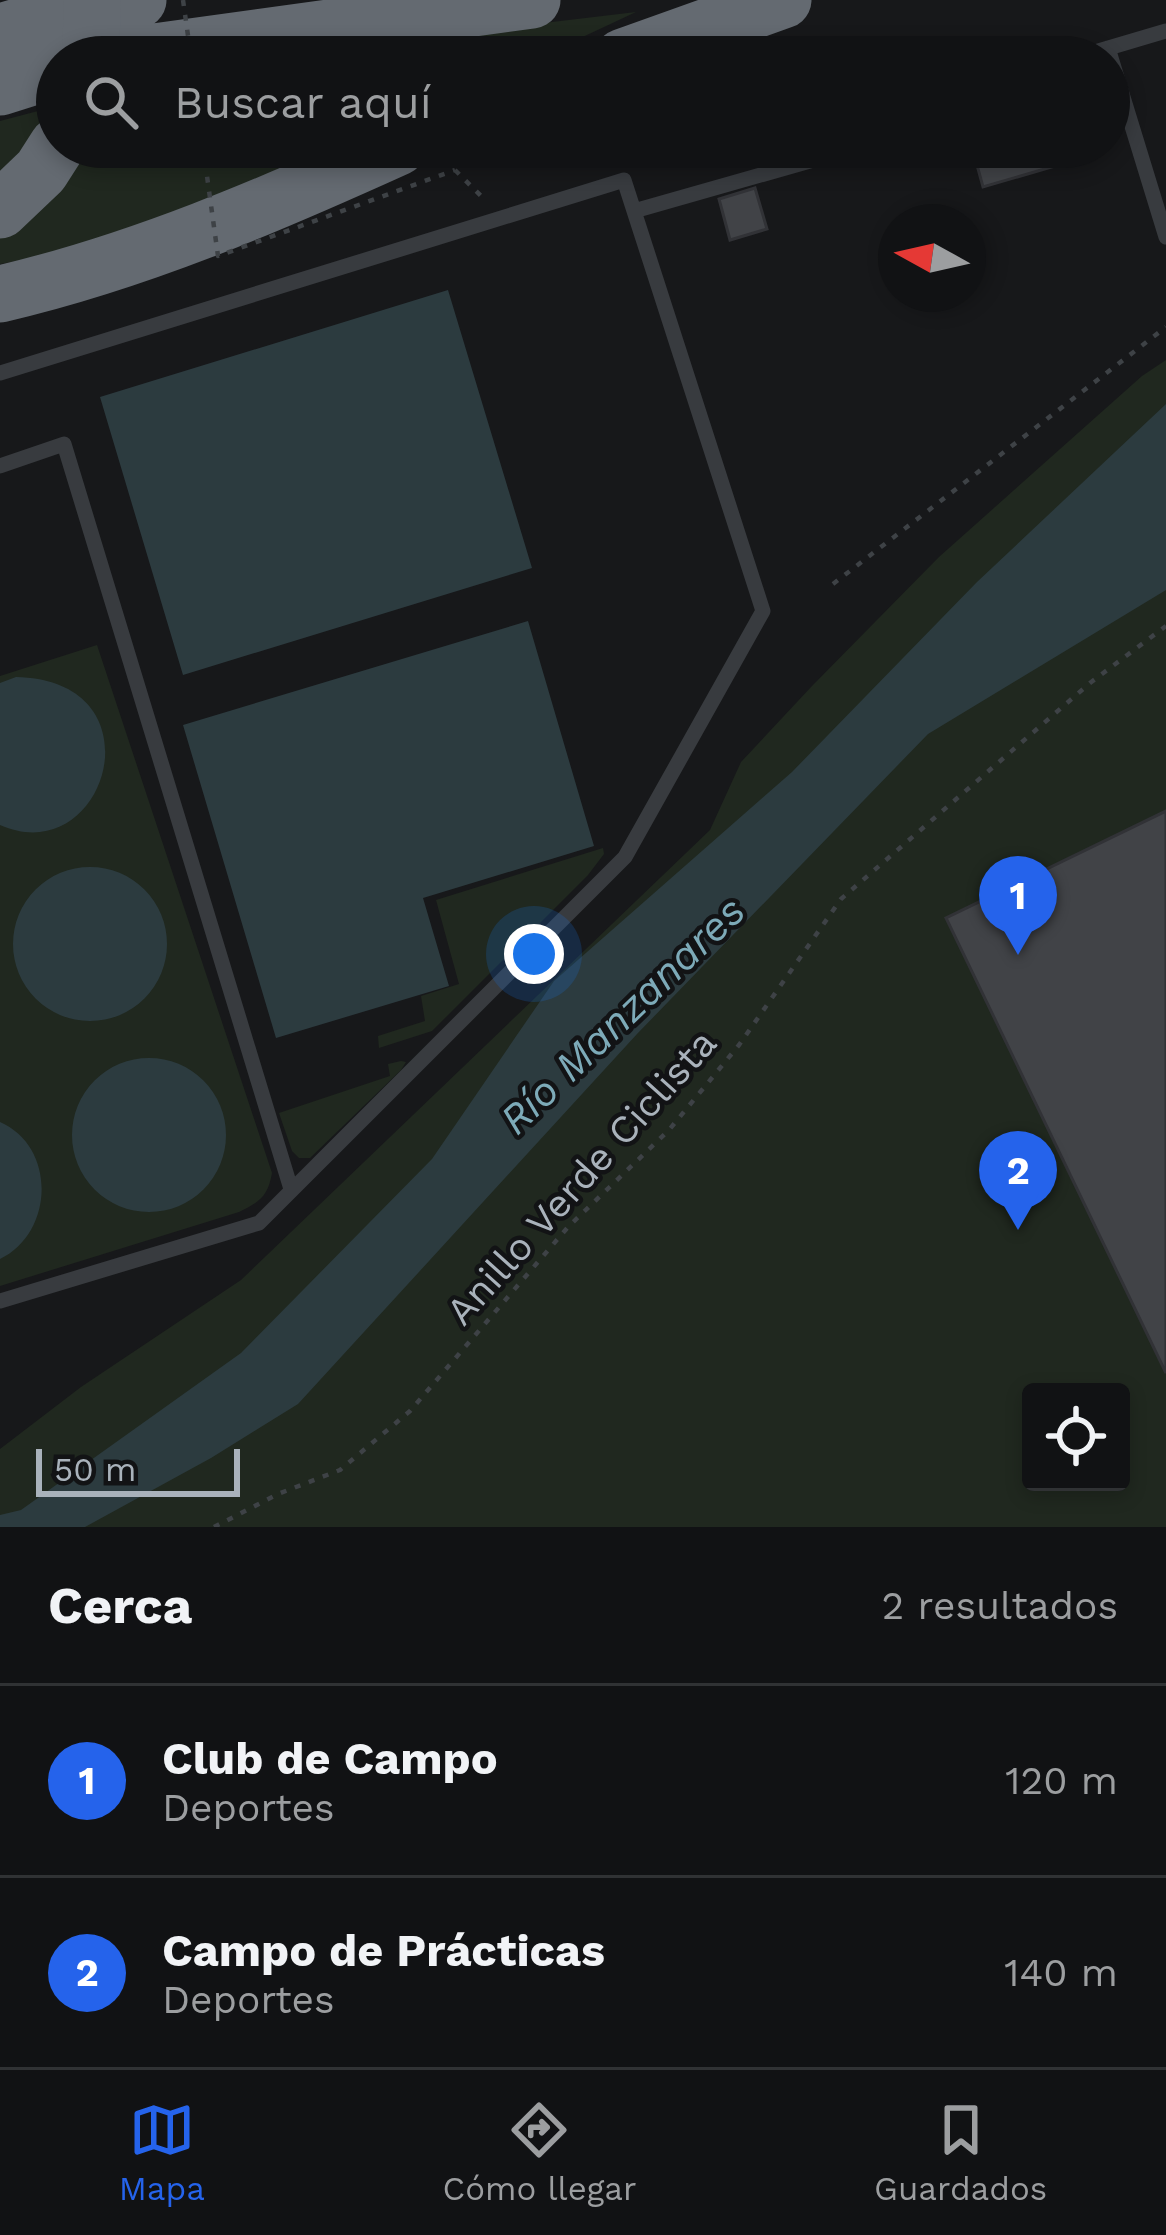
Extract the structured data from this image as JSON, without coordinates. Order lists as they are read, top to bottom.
{
  "streets": {
    "path": ["Anillo Verde Ciclista"]
  },
  "water": ["Río Manzanares"],
  "scale_bar": "50 m",
  "north": "left",
  "page": {
    "search": "Buscar aquí",
    "pins": ["1", "2"],
    "scale": "50 m",
    "heading": ["Cerca", "2 resultados"],
    "list": [
      {
        "mark": "1",
        "name": "Club de Campo",
        "note": "Deportes",
        "value": "120 m"
      },
      {
        "mark": "2",
        "name": "Campo de Prácticas",
        "note": "Deportes",
        "value": "140 m"
      }
    ],
    "nav": ["Mapa", "Cómo llegar", "Guardados"]
  }
}
